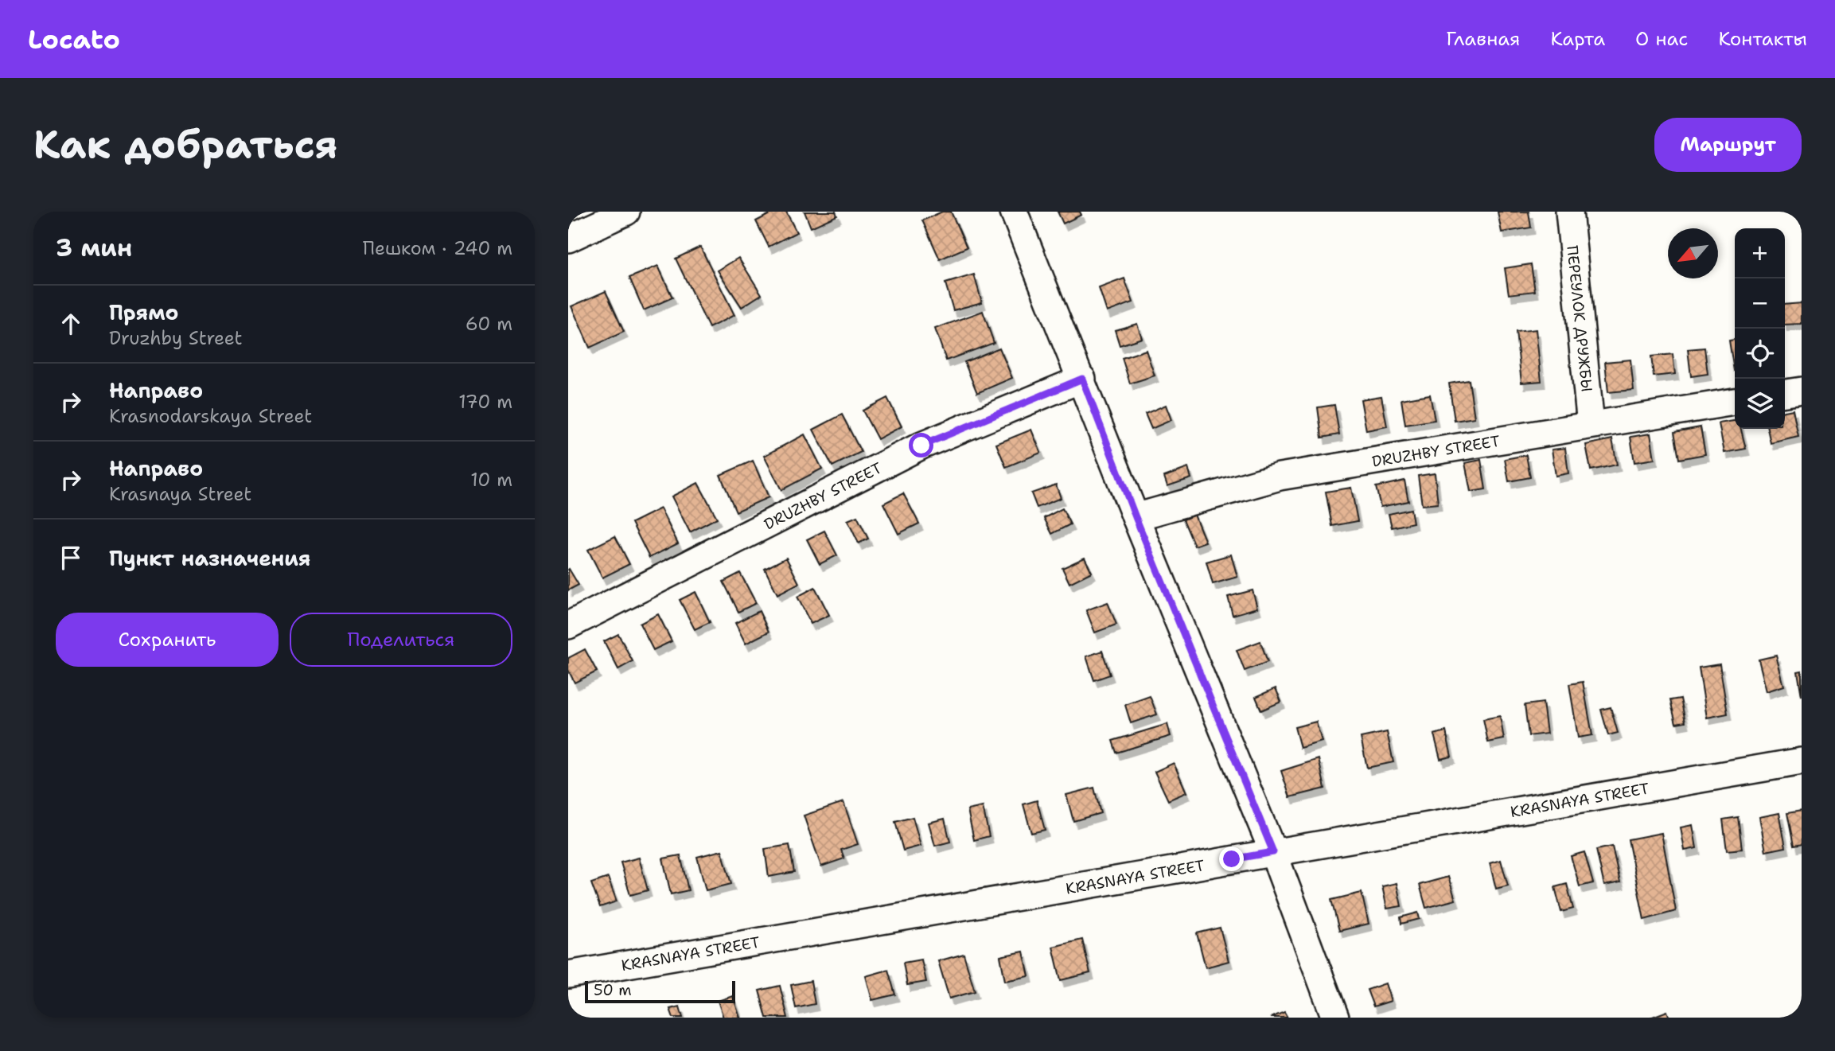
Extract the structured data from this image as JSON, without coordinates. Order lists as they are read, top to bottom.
{
  "streets": {
    "street": ["ПЕРЕУЛОК ДРУЖБЫ", "DRUZHBY STREET", "KRASNAYA STREET"]
  },
  "crossings": [
    ["ПЕРЕУЛОК ДРУЖБЫ", "DRUZHBY STREET"]
  ],
  "scale_bar": "50 m",
  "north": "bottom left",
  "page": {
    "header": "Locato",
    "nav": [
      "Главная",
      "Карта",
      "О нас",
      "Контакты"
    ],
    "buttons": [
      "Маршрут",
      ["Сохранить", "Поделиться"]
    ],
    "title": "Как добраться",
    "heading": ["3 мин", "Пешком · 240 m"],
    "map_buttons": ["+", "−"],
    "list": [
      ["Прямо", "Druzhby Street", "60 m"],
      ["Направо", "Krasnodarskaya Street", "170 m"],
      ["Направо", "Krasnaya Street", "10 m"],
      "Пункт назначения"
    ],
    "scale": "50 m"
  }
}
